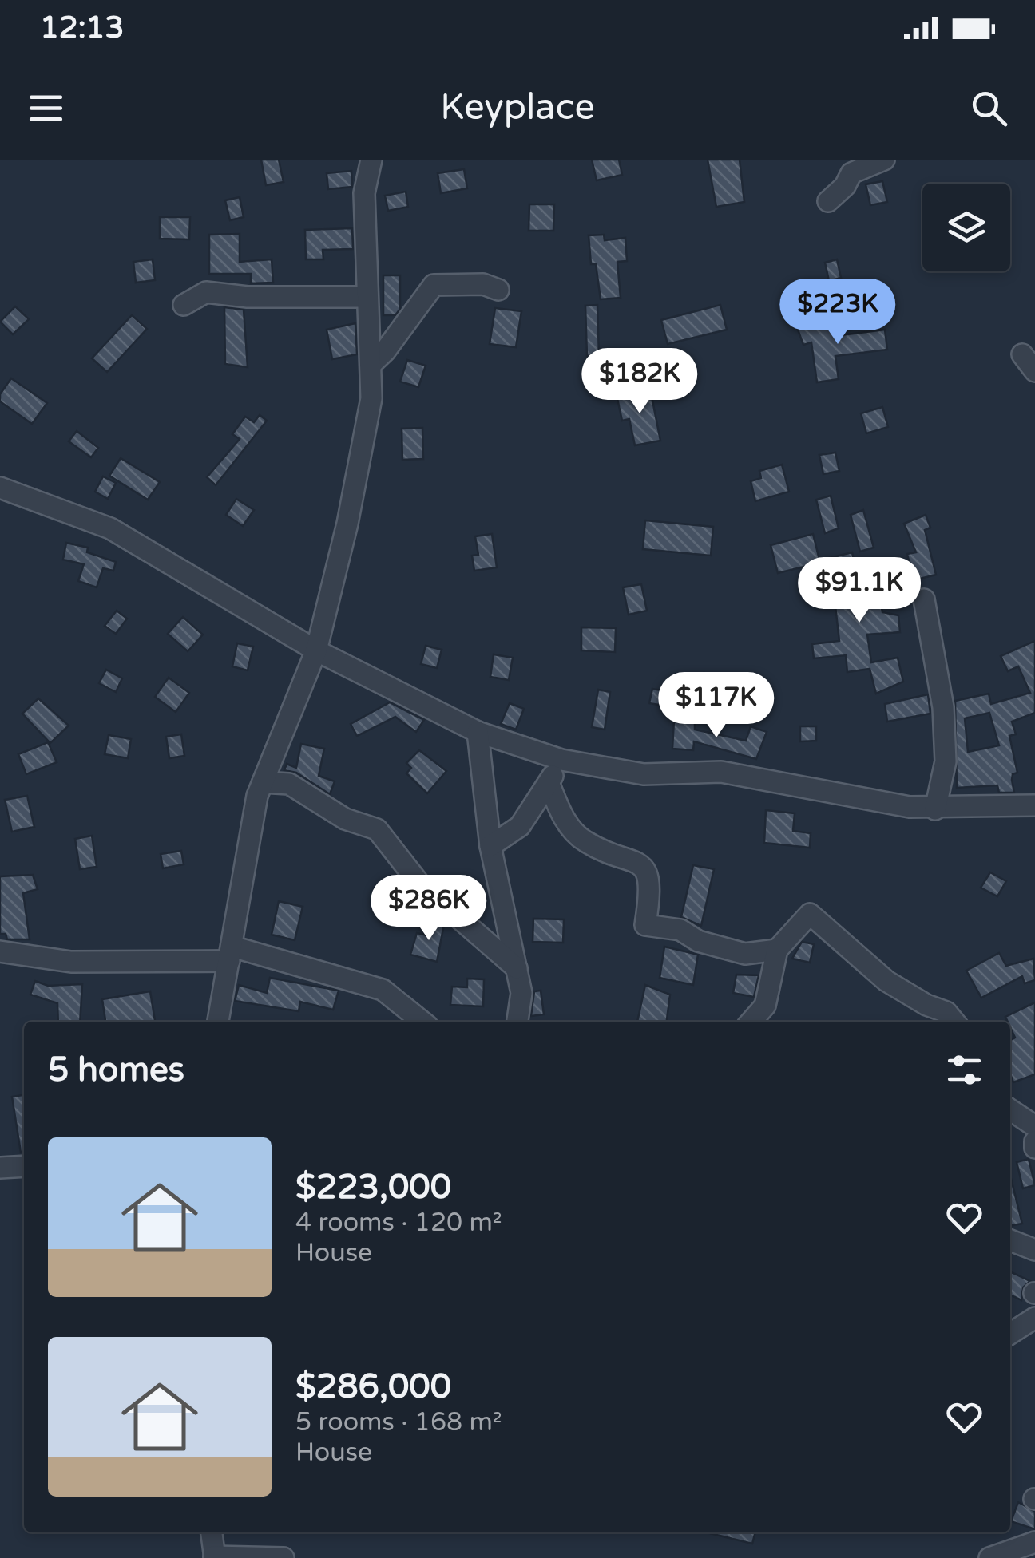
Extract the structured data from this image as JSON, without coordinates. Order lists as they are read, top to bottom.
{
  "page": {
    "status": "12:13",
    "header": "Keyplace",
    "price": [
      "$223K",
      "$182K",
      "$91.1K",
      "$117K",
      "$286K"
    ],
    "heading": "5 homes",
    "list": [
      {
        "name": "$223,000",
        "note": "4 rooms · 120 m² · House"
      },
      {
        "name": "$286,000",
        "note": "5 rooms · 168 m² · House"
      }
    ]
  }
}
